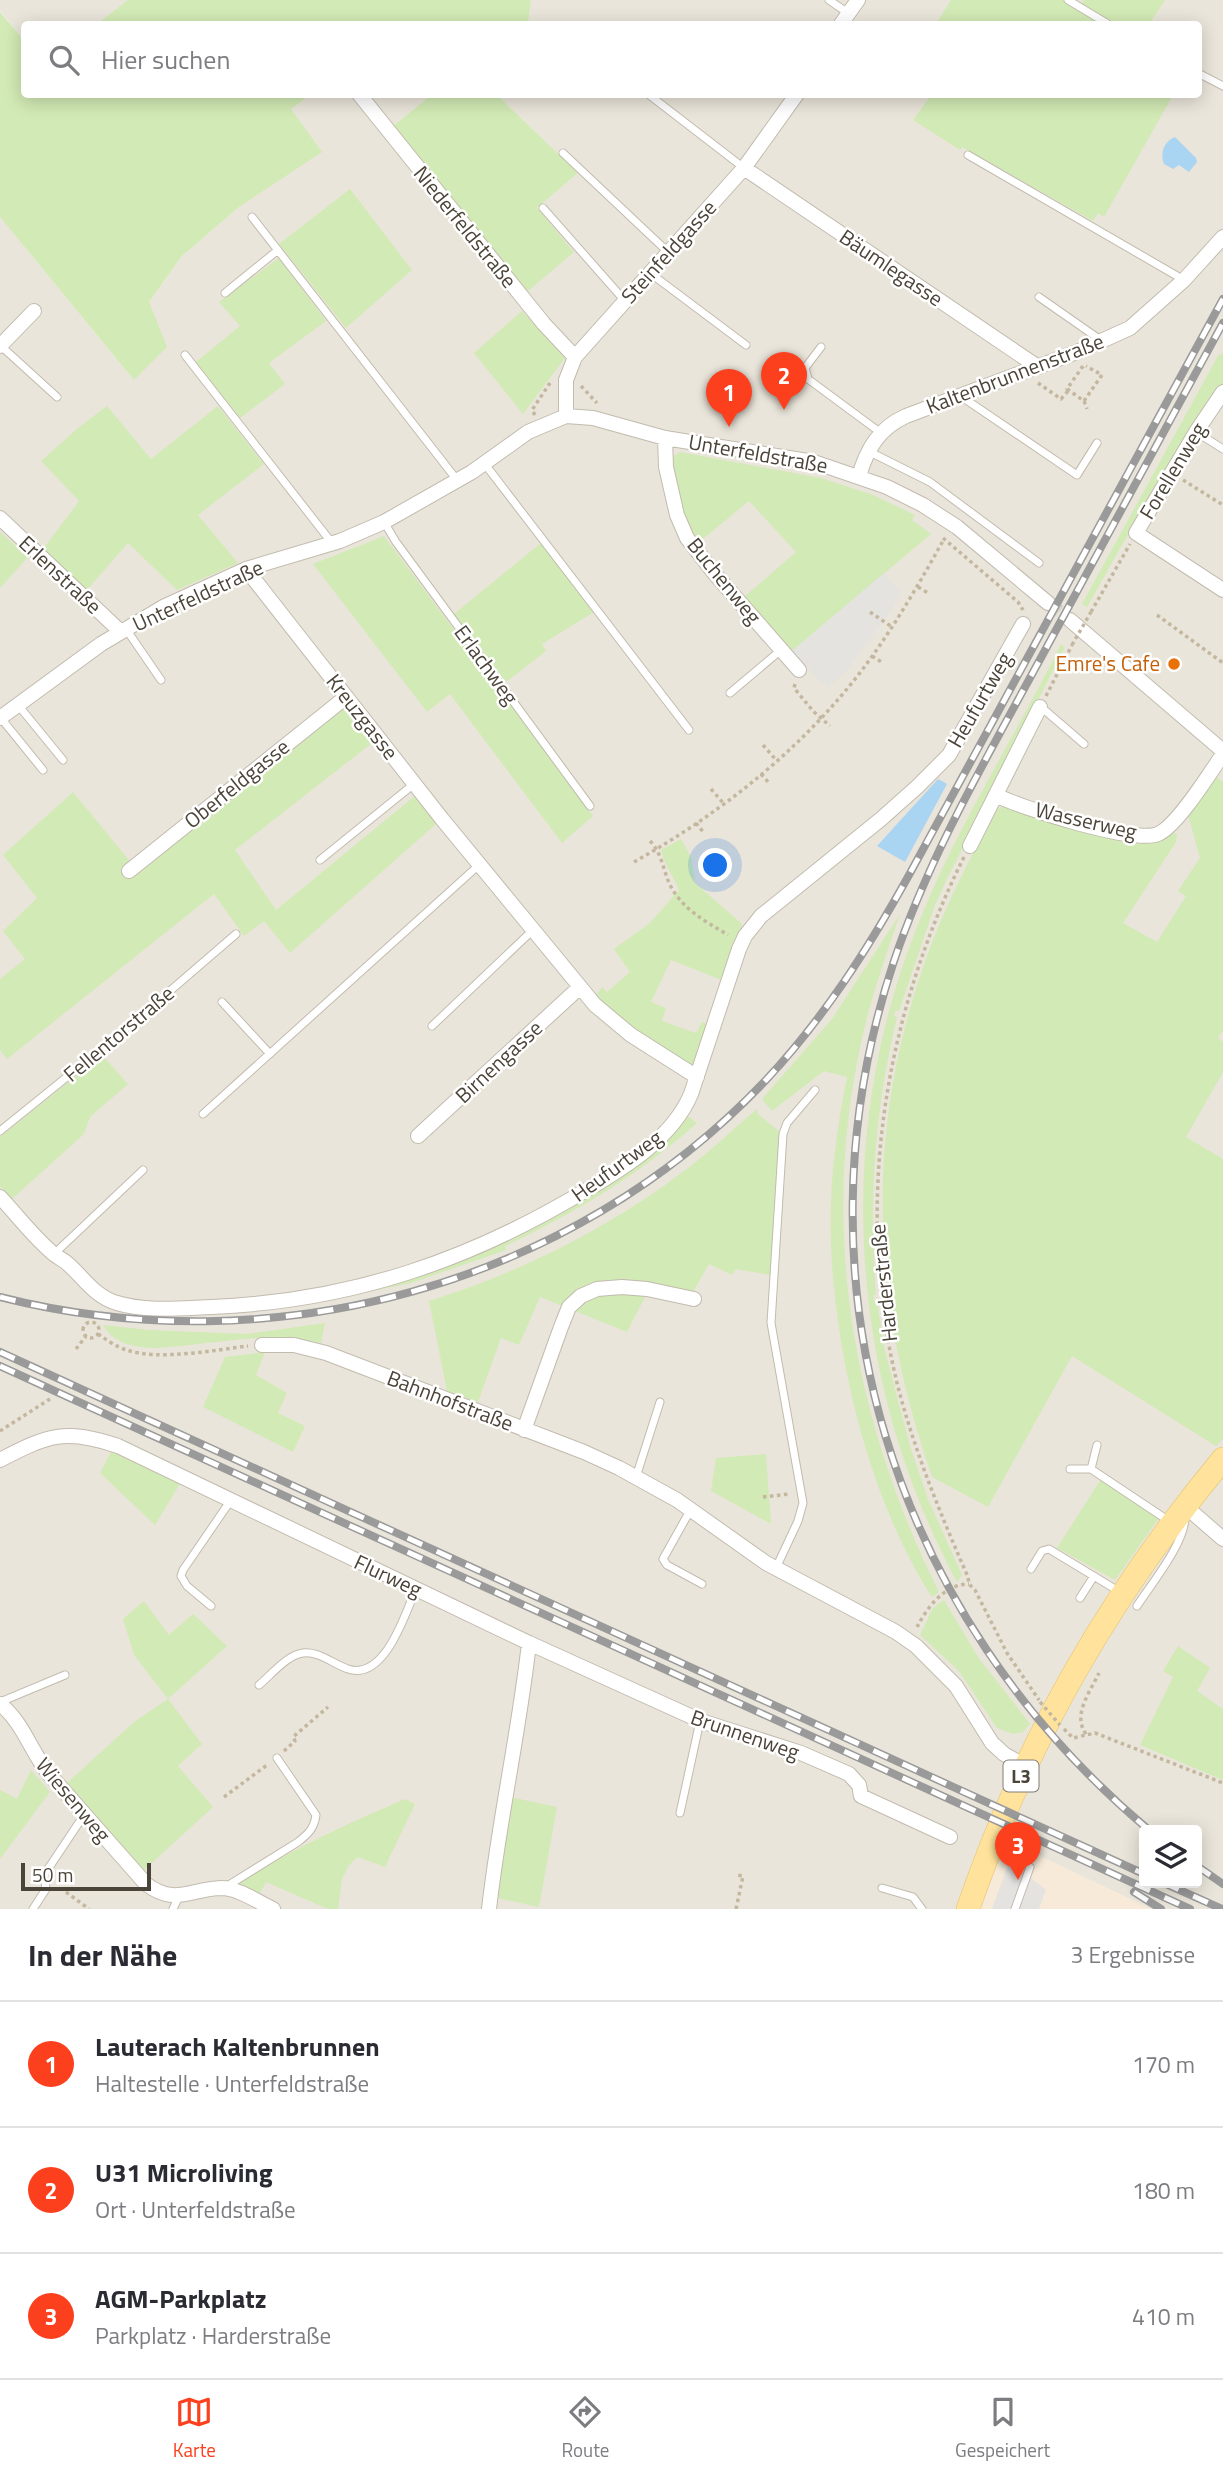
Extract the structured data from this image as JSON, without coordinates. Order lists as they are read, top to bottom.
{
  "streets": {
    "main road": ["L3"],
    "street": [
      "Niederfeldstraße",
      "Steinfeldgasse",
      "Bäumlegasse",
      "Kaltenbrunnenstraße",
      "Unterfeldstraße",
      "Forellenweg",
      "Erlenstraße",
      "Buchenweg",
      "Heufurtweg",
      "Kreuzgasse",
      "Oberfeldgasse",
      "Wasserweg",
      "Birnengasse",
      "Bahnhofstraße",
      "Flurweg",
      "Brunnenweg",
      "Wiesenweg"
    ],
    "lane": ["Erlachweg", "Fellentorstraße"],
    "path": ["Harderstraße"]
  },
  "crossings": [
    ["Niederfeldstraße", "Steinfeldgasse"],
    ["Steinfeldgasse", "Bäumlegasse"],
    ["Steinfeldgasse", "Unterfeldstraße"],
    ["Bäumlegasse", "Kaltenbrunnenstraße"],
    ["Kaltenbrunnenstraße", "Unterfeldstraße"],
    ["Unterfeldstraße", "Erlenstraße"],
    ["Unterfeldstraße", "Buchenweg"],
    ["Unterfeldstraße", "Erlachweg"],
    ["Unterfeldstraße", "Kreuzgasse"],
    ["Heufurtweg", "Kreuzgasse"],
    ["Kreuzgasse", "Oberfeldgasse"],
    ["Kreuzgasse", "Birnengasse"],
    ["Bahnhofstraße", "L3"],
    ["Flurweg", "Brunnenweg"]
  ],
  "places": ["Emre's Cafe"],
  "scale_bar": "50 m",
  "page": {
    "search": "Hier suchen",
    "pins": ["2", "1", "3"],
    "scale": "50 m",
    "heading": ["In der Nähe", "3 Ergebnisse"],
    "list": [
      {
        "mark": "1",
        "name": "Lauterach Kaltenbrunnen",
        "note": "Haltestelle · Unterfeldstraße",
        "value": "170 m"
      },
      {
        "mark": "2",
        "name": "U31 Microliving",
        "note": "Ort · Unterfeldstraße",
        "value": "180 m"
      },
      {
        "mark": "3",
        "name": "AGM-Parkplatz",
        "note": "Parkplatz · Harderstraße",
        "value": "410 m"
      }
    ],
    "nav": ["Karte", "Route", "Gespeichert"]
  }
}
